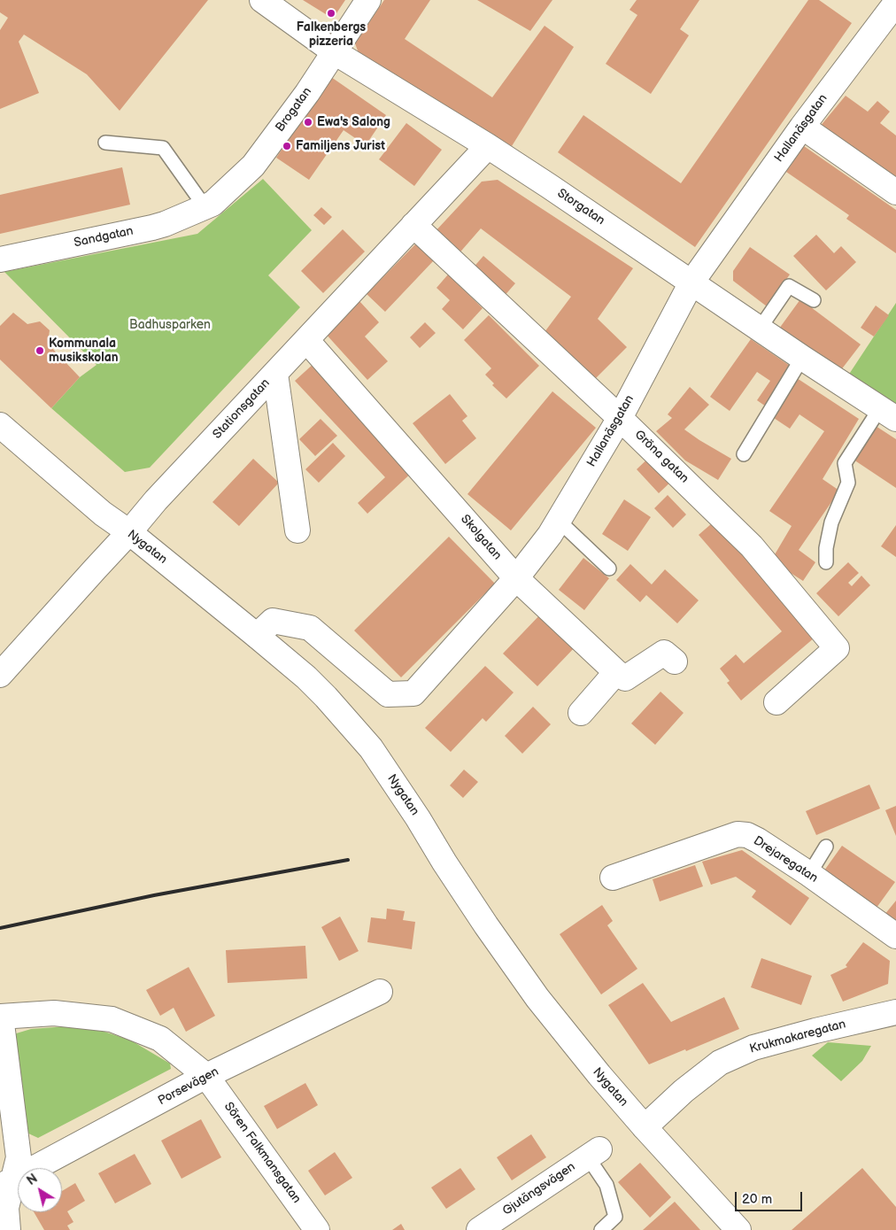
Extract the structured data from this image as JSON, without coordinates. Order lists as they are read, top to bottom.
{
  "streets": {
    "street": [
      "Brogatan",
      "Hallanäsgatan",
      "Storgatan",
      "Sandgatan",
      "Stationsgatan",
      "Gröna gatan",
      "Skolgatan",
      "Nygatan",
      "Drejaregatan",
      "Krukmakaregatan",
      "Porsevägen",
      "Sören Falkmansgatan",
      "Gjutängsvägen"
    ]
  },
  "crossings": [
    ["Brogatan", "Storgatan"],
    ["Brogatan", "Sandgatan"],
    ["Hallanäsgatan", "Storgatan"],
    ["Hallanäsgatan", "Gröna gatan"],
    ["Hallanäsgatan", "Skolgatan"],
    ["Hallanäsgatan", "Nygatan"],
    ["Storgatan", "Stationsgatan"],
    ["Stationsgatan", "Gröna gatan"],
    ["Stationsgatan", "Skolgatan"],
    ["Stationsgatan", "Nygatan"],
    ["Nygatan", "Krukmakaregatan"],
    ["Porsevägen", "Sören Falkmansgatan"]
  ],
  "parks": ["Badhusparken"],
  "places": [
    "Falkenbergs pizzeria",
    "Ewa's Salong",
    "Familjens Jurist",
    "Kommunala musikskolan"
  ],
  "scale_bar": "20 m",
  "north": "top left"
}
